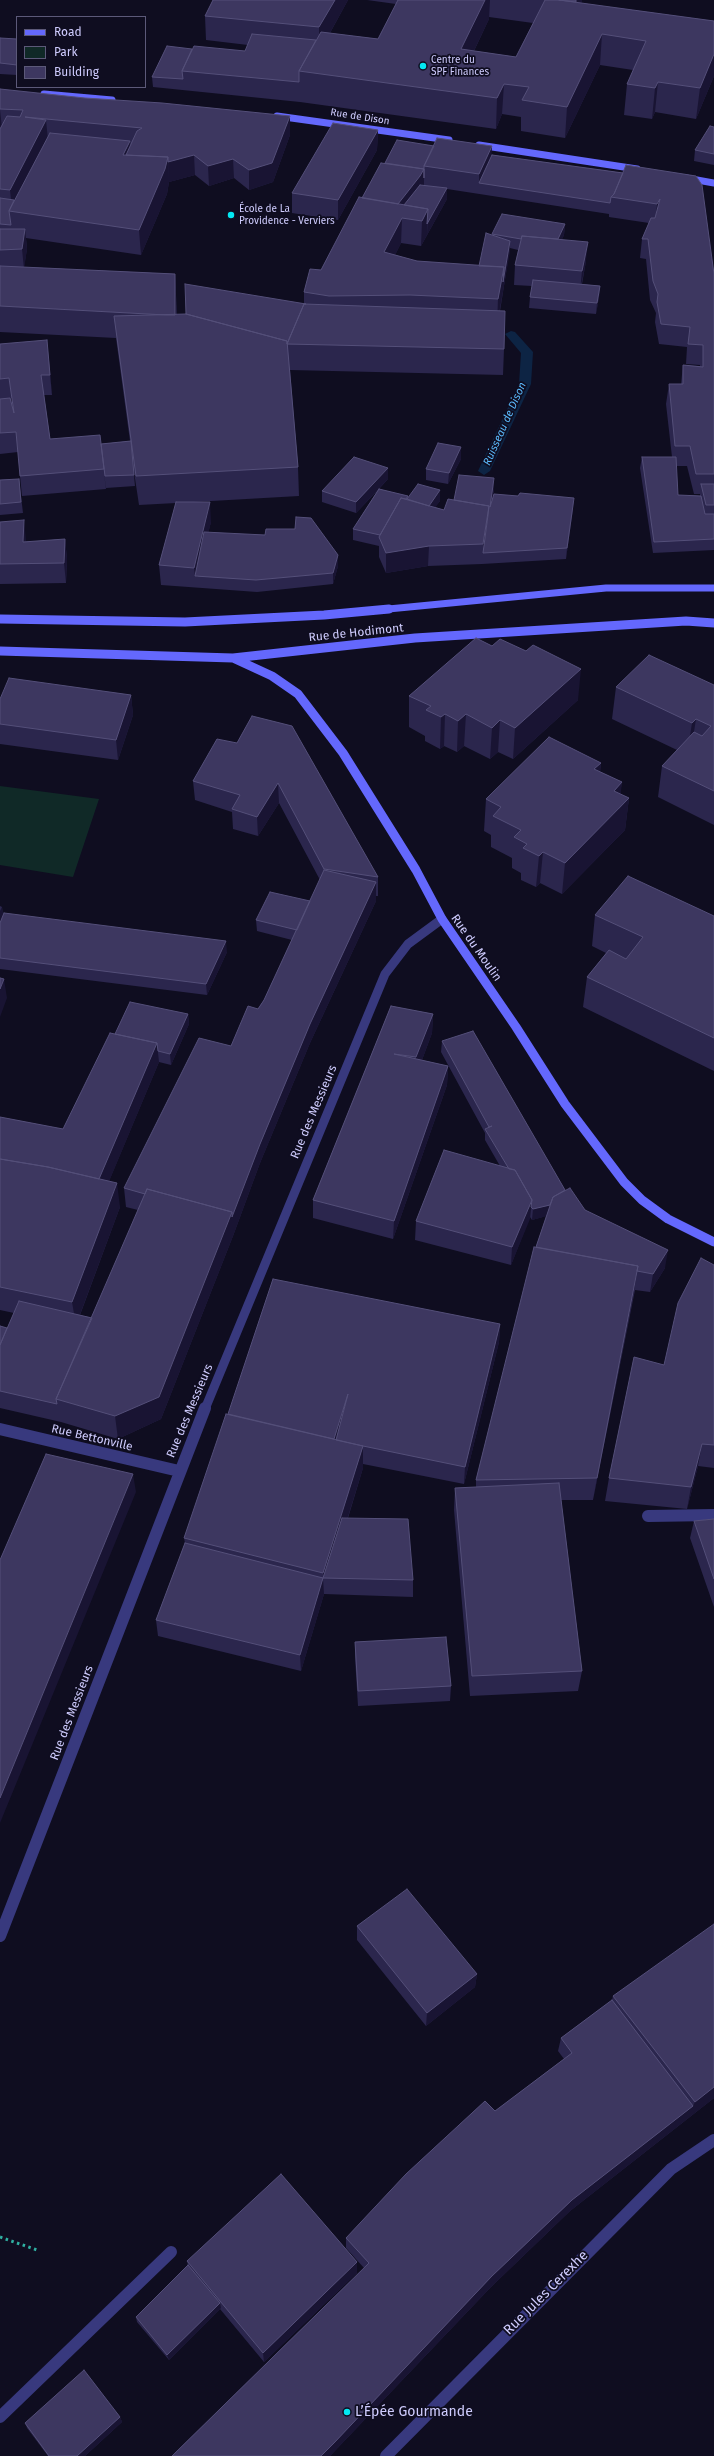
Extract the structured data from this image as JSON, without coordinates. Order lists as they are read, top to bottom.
{
  "streets": {
    "street": [
      "Rue de Dison",
      "Rue de Hodimont",
      "Rue du Moulin",
      "Rue des Messieurs",
      "Rue Bettonville",
      "Rue Jules Cerexhe"
    ]
  },
  "crossings": [
    ["Rue de Hodimont", "Rue du Moulin"],
    ["Rue du Moulin", "Rue des Messieurs"],
    ["Rue des Messieurs", "Rue Bettonville"]
  ],
  "water": ["Ruisseau de Dison"],
  "places": ["Centre du SPF Finances", "École de La Providence - Verviers", "L’Épée Gourmande"],
  "legend": ["Road", "Park", "Building"]
}
